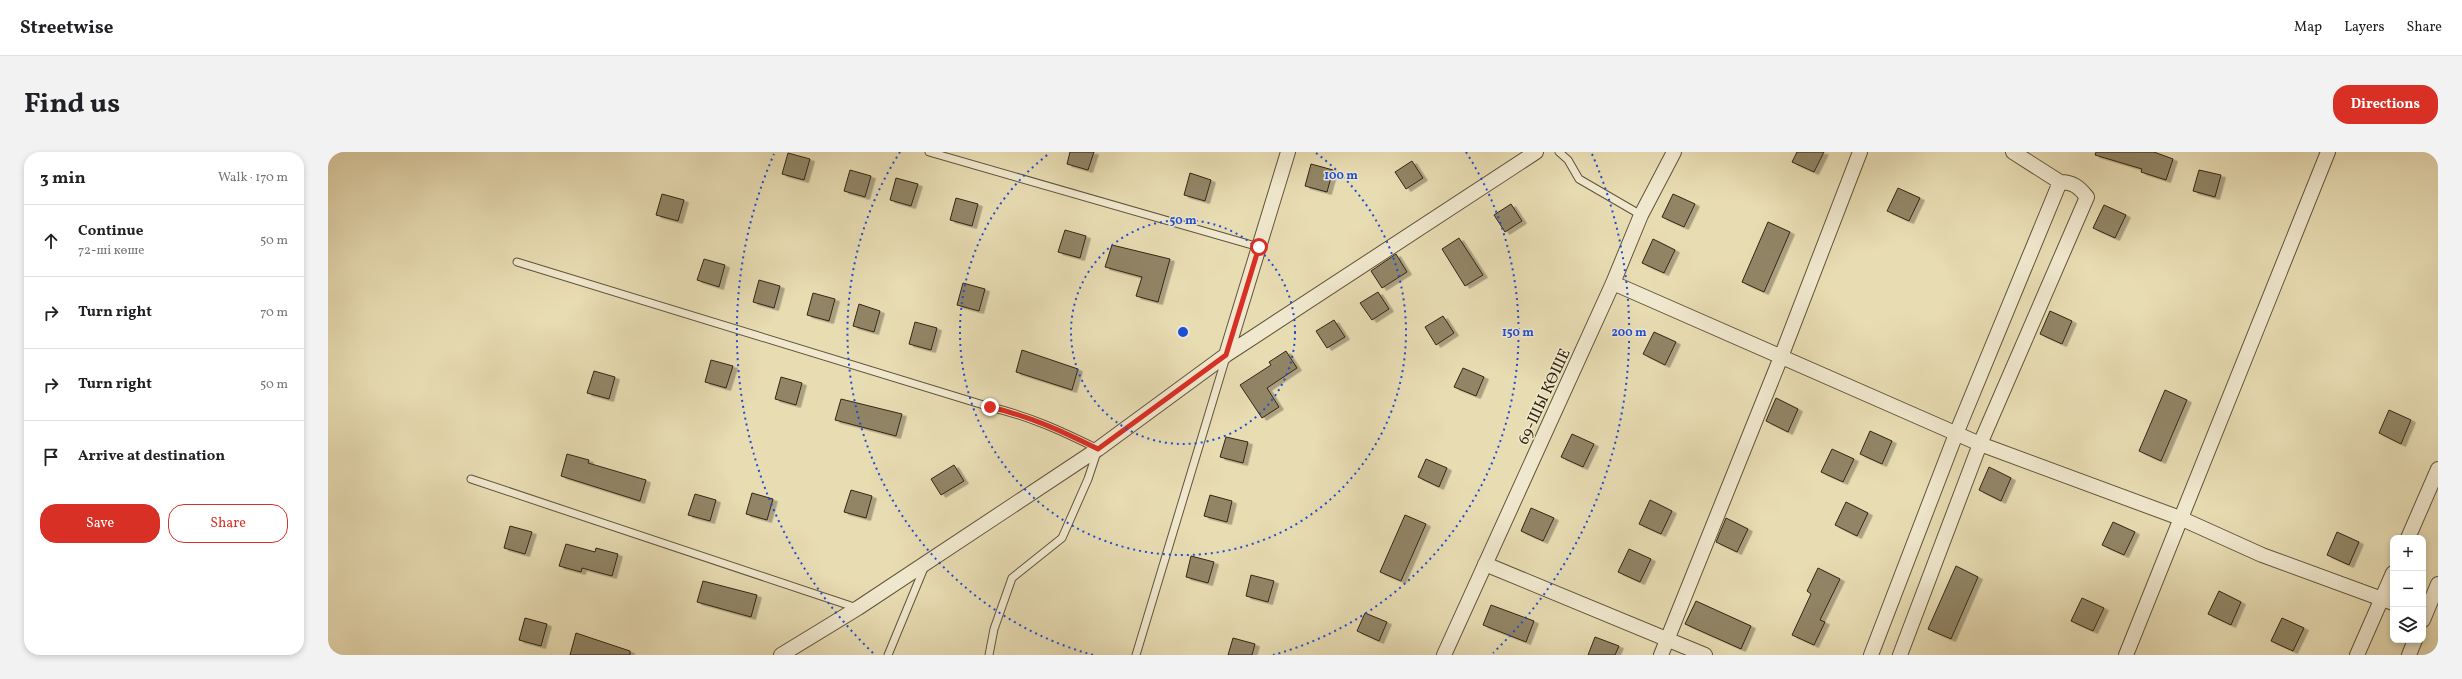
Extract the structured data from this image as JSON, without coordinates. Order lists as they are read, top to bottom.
{
  "streets": {
    "street": ["69-ШЫ КӨШЕ"]
  },
  "page": {
    "header": "Streetwise",
    "nav": ["Map", "Layers", "Share"],
    "title": "Find us",
    "buttons": [
      "Directions",
      ["Save", "Share"]
    ],
    "heading": ["3 min", "Walk · 170 m"],
    "list": [
      ["Continue", "72-ші көше", "50 m"],
      ["Turn right", "70 m"],
      ["Turn right", "50 m"],
      "Arrive at destination"
    ],
    "map_buttons": ["+", "−"]
  },
  "rings": [
    "100 m",
    "50 m",
    "150 m",
    "200 m"
  ]
}
